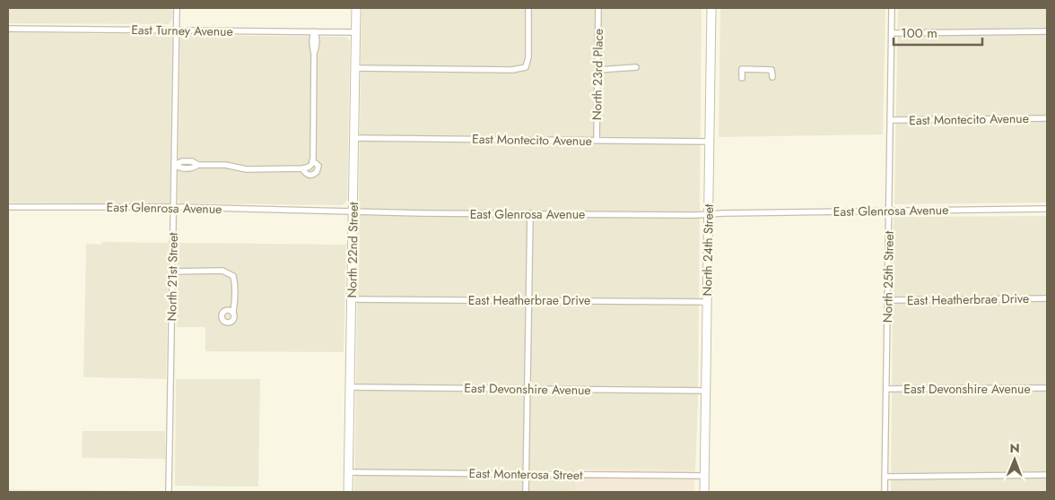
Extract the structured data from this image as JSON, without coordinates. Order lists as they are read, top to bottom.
{
  "streets": {
    "street": [
      "East Turney Avenue",
      "North 23rd Place",
      "East Montecito Avenue",
      "East Glenrosa Avenue",
      "North 22nd Street",
      "North 24th Street",
      "North 21st Street",
      "North 25th Street",
      "East Heatherbrae Drive",
      "East Devonshire Avenue",
      "East Monterosa Street"
    ]
  },
  "crossings": [
    ["East Turney Avenue", "North 22nd Street"],
    ["East Turney Avenue", "North 21st Street"],
    ["North 23rd Place", "East Montecito Avenue"],
    ["East Montecito Avenue", "North 22nd Street"],
    ["East Montecito Avenue", "North 24th Street"],
    ["East Montecito Avenue", "North 25th Street"],
    ["East Glenrosa Avenue", "North 22nd Street"],
    ["East Glenrosa Avenue", "North 24th Street"],
    ["East Glenrosa Avenue", "North 21st Street"],
    ["East Glenrosa Avenue", "North 25th Street"],
    ["North 22nd Street", "East Heatherbrae Drive"],
    ["North 22nd Street", "East Devonshire Avenue"],
    ["North 22nd Street", "East Monterosa Street"],
    ["North 24th Street", "East Heatherbrae Drive"],
    ["North 24th Street", "East Devonshire Avenue"],
    ["North 24th Street", "East Monterosa Street"],
    ["North 25th Street", "East Heatherbrae Drive"],
    ["North 25th Street", "East Devonshire Avenue"]
  ],
  "scale_bar": "100 m",
  "north": "top"
}
